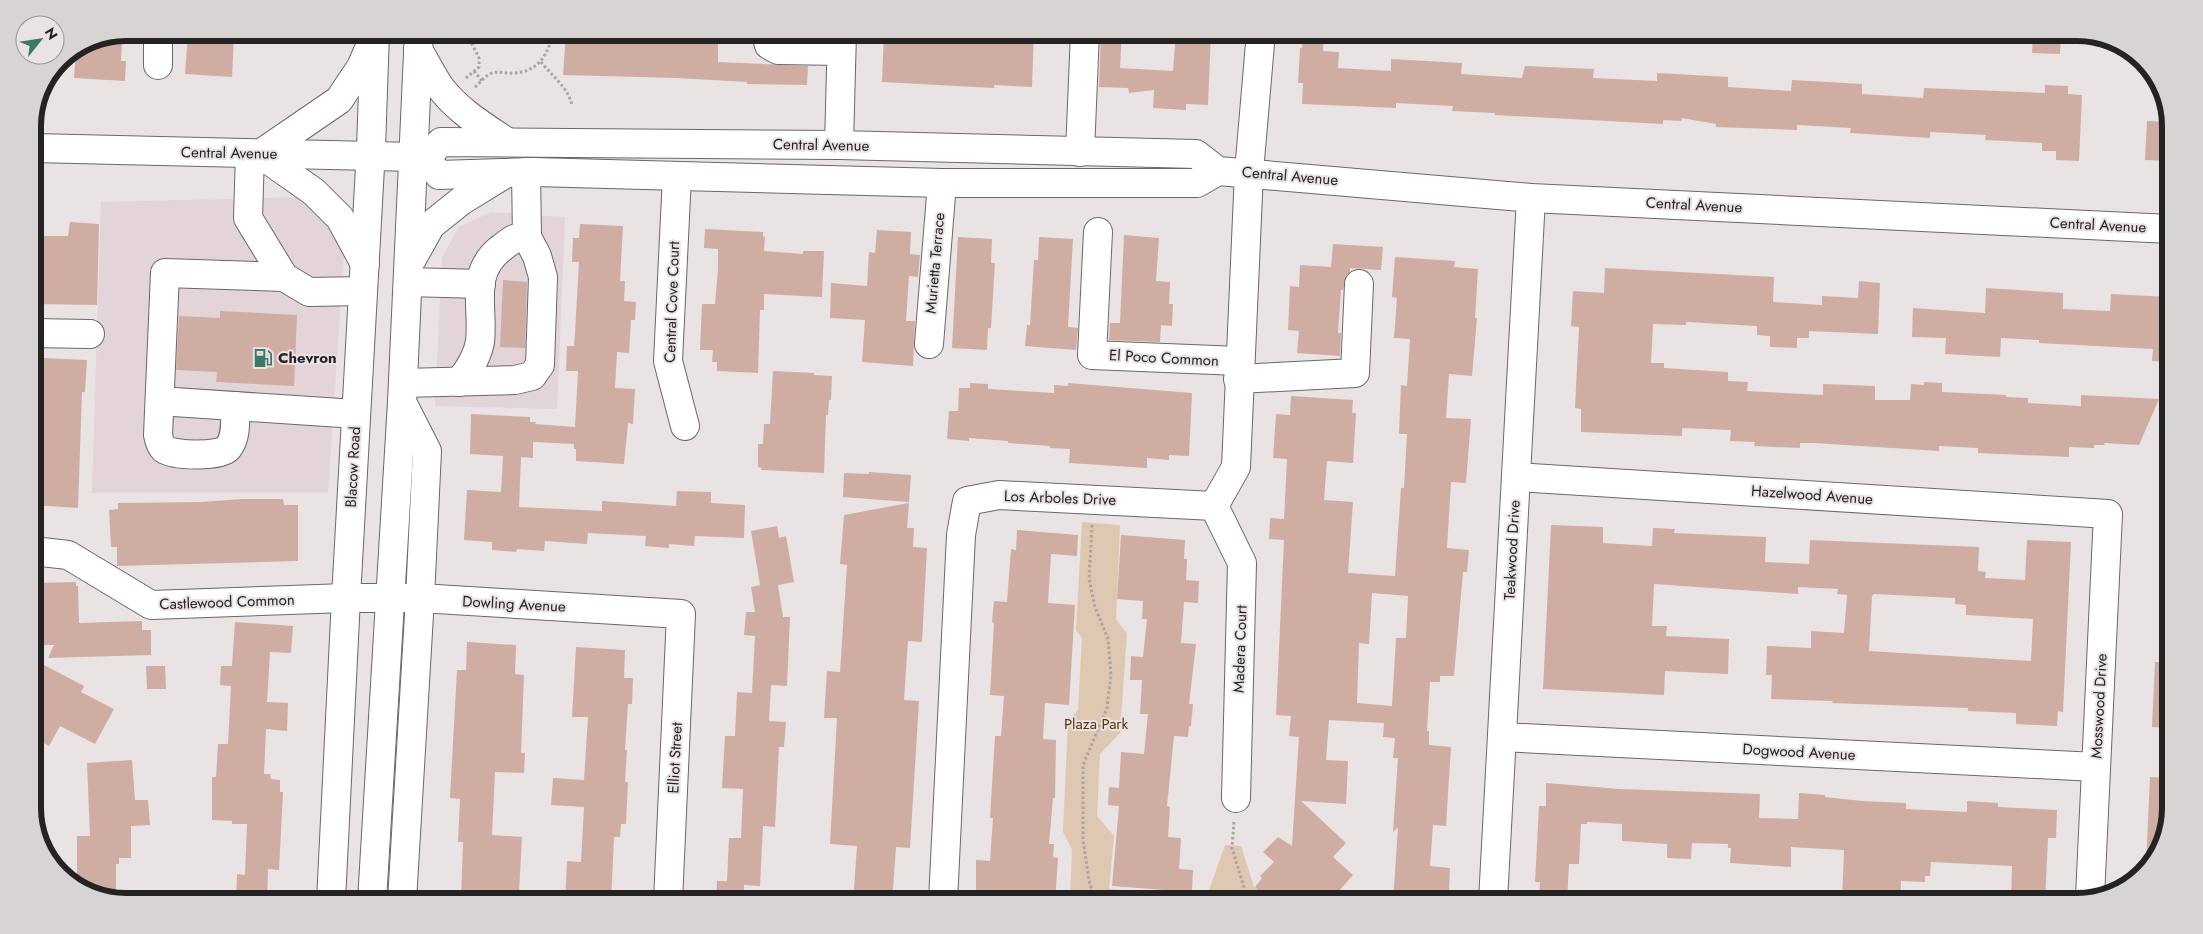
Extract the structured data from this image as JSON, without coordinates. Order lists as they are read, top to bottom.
{
  "streets": {
    "street": [
      "Central Avenue",
      "Murietta Terrace",
      "Central Cove Court",
      "El Poco Common",
      "Blacow Road",
      "Hazelwood Avenue",
      "Los Arboles Drive",
      "Teakwood Drive",
      "Castlewood Common",
      "Dowling Avenue",
      "Madera Court",
      "Mosswood Drive",
      "Dogwood Avenue",
      "Elliot Street"
    ]
  },
  "crossings": [
    ["Central Avenue", "Murietta Terrace"],
    ["Central Avenue", "Central Cove Court"],
    ["Central Avenue", "Blacow Road"],
    ["Central Avenue", "Teakwood Drive"],
    ["Blacow Road", "Castlewood Common"],
    ["Blacow Road", "Dowling Avenue"],
    ["Hazelwood Avenue", "Teakwood Drive"],
    ["Hazelwood Avenue", "Mosswood Drive"],
    ["Los Arboles Drive", "Madera Court"],
    ["Teakwood Drive", "Dogwood Avenue"],
    ["Castlewood Common", "Dowling Avenue"],
    ["Dowling Avenue", "Elliot Street"],
    ["Mosswood Drive", "Dogwood Avenue"]
  ],
  "parks": ["Plaza Park"],
  "places": {
    "fuel station": ["Chevron"]
  },
  "north": "top right"
}
